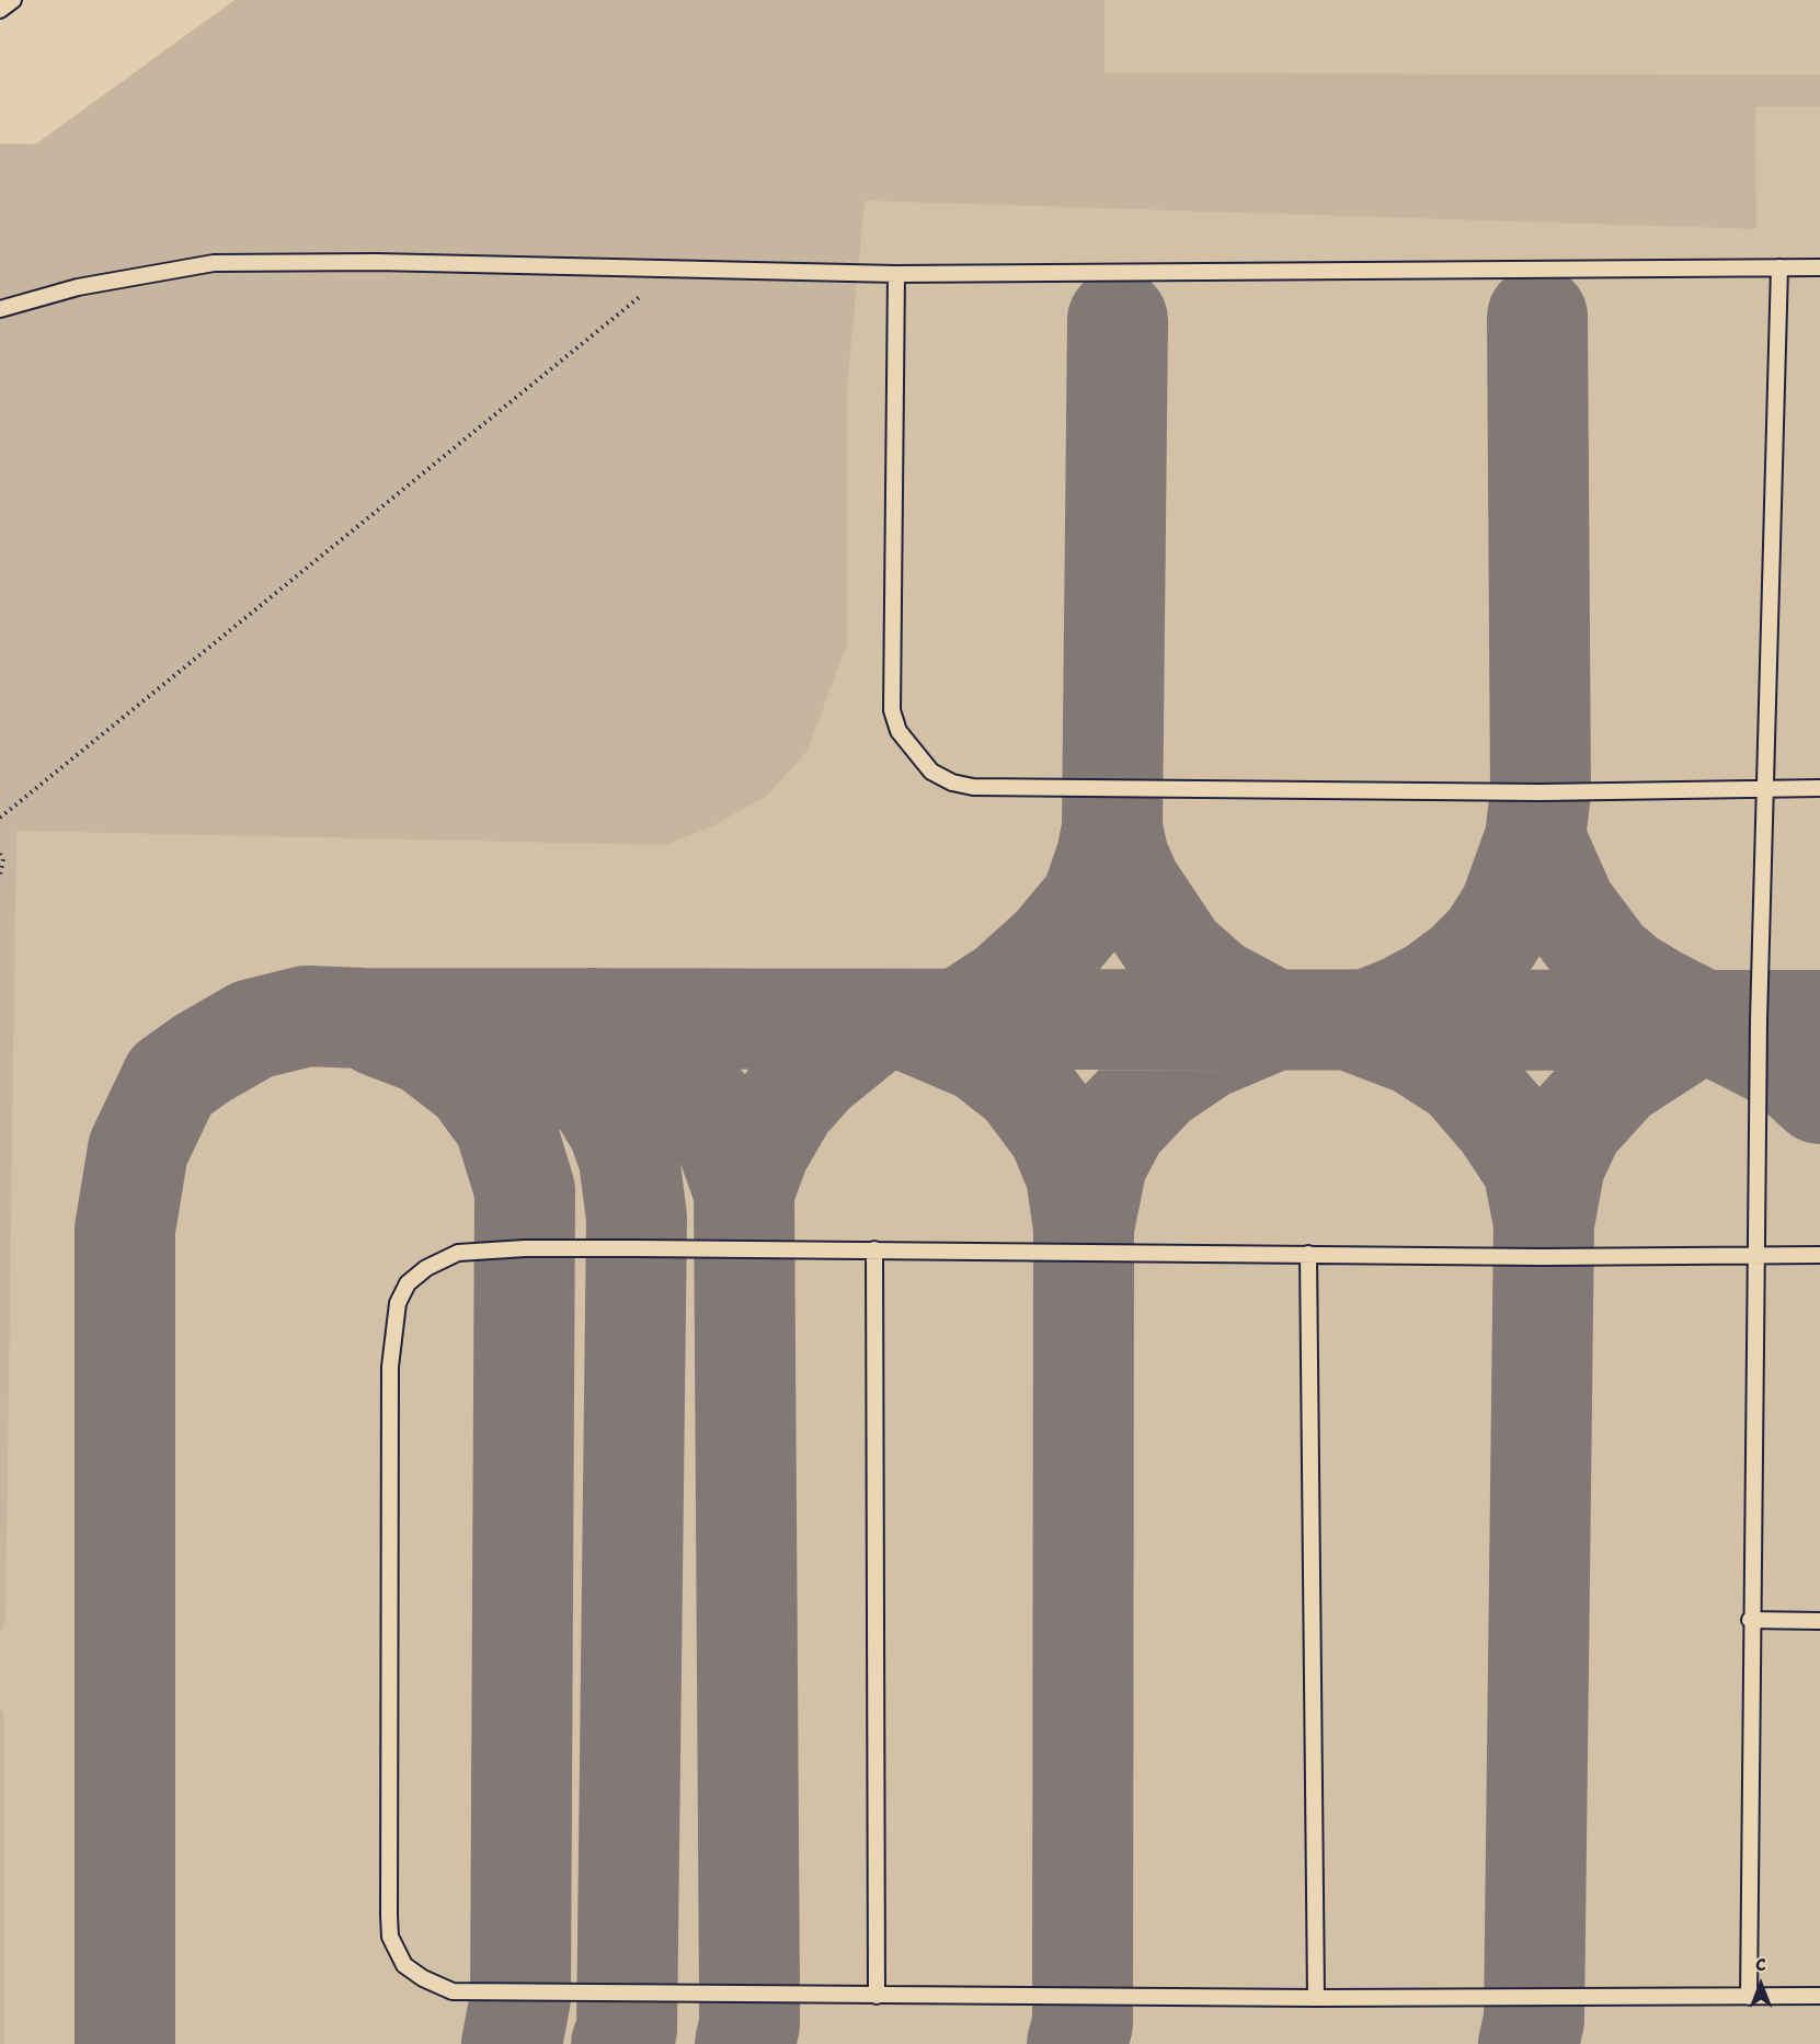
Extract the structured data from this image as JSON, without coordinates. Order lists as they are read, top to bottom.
{
  "north": "top"
}
